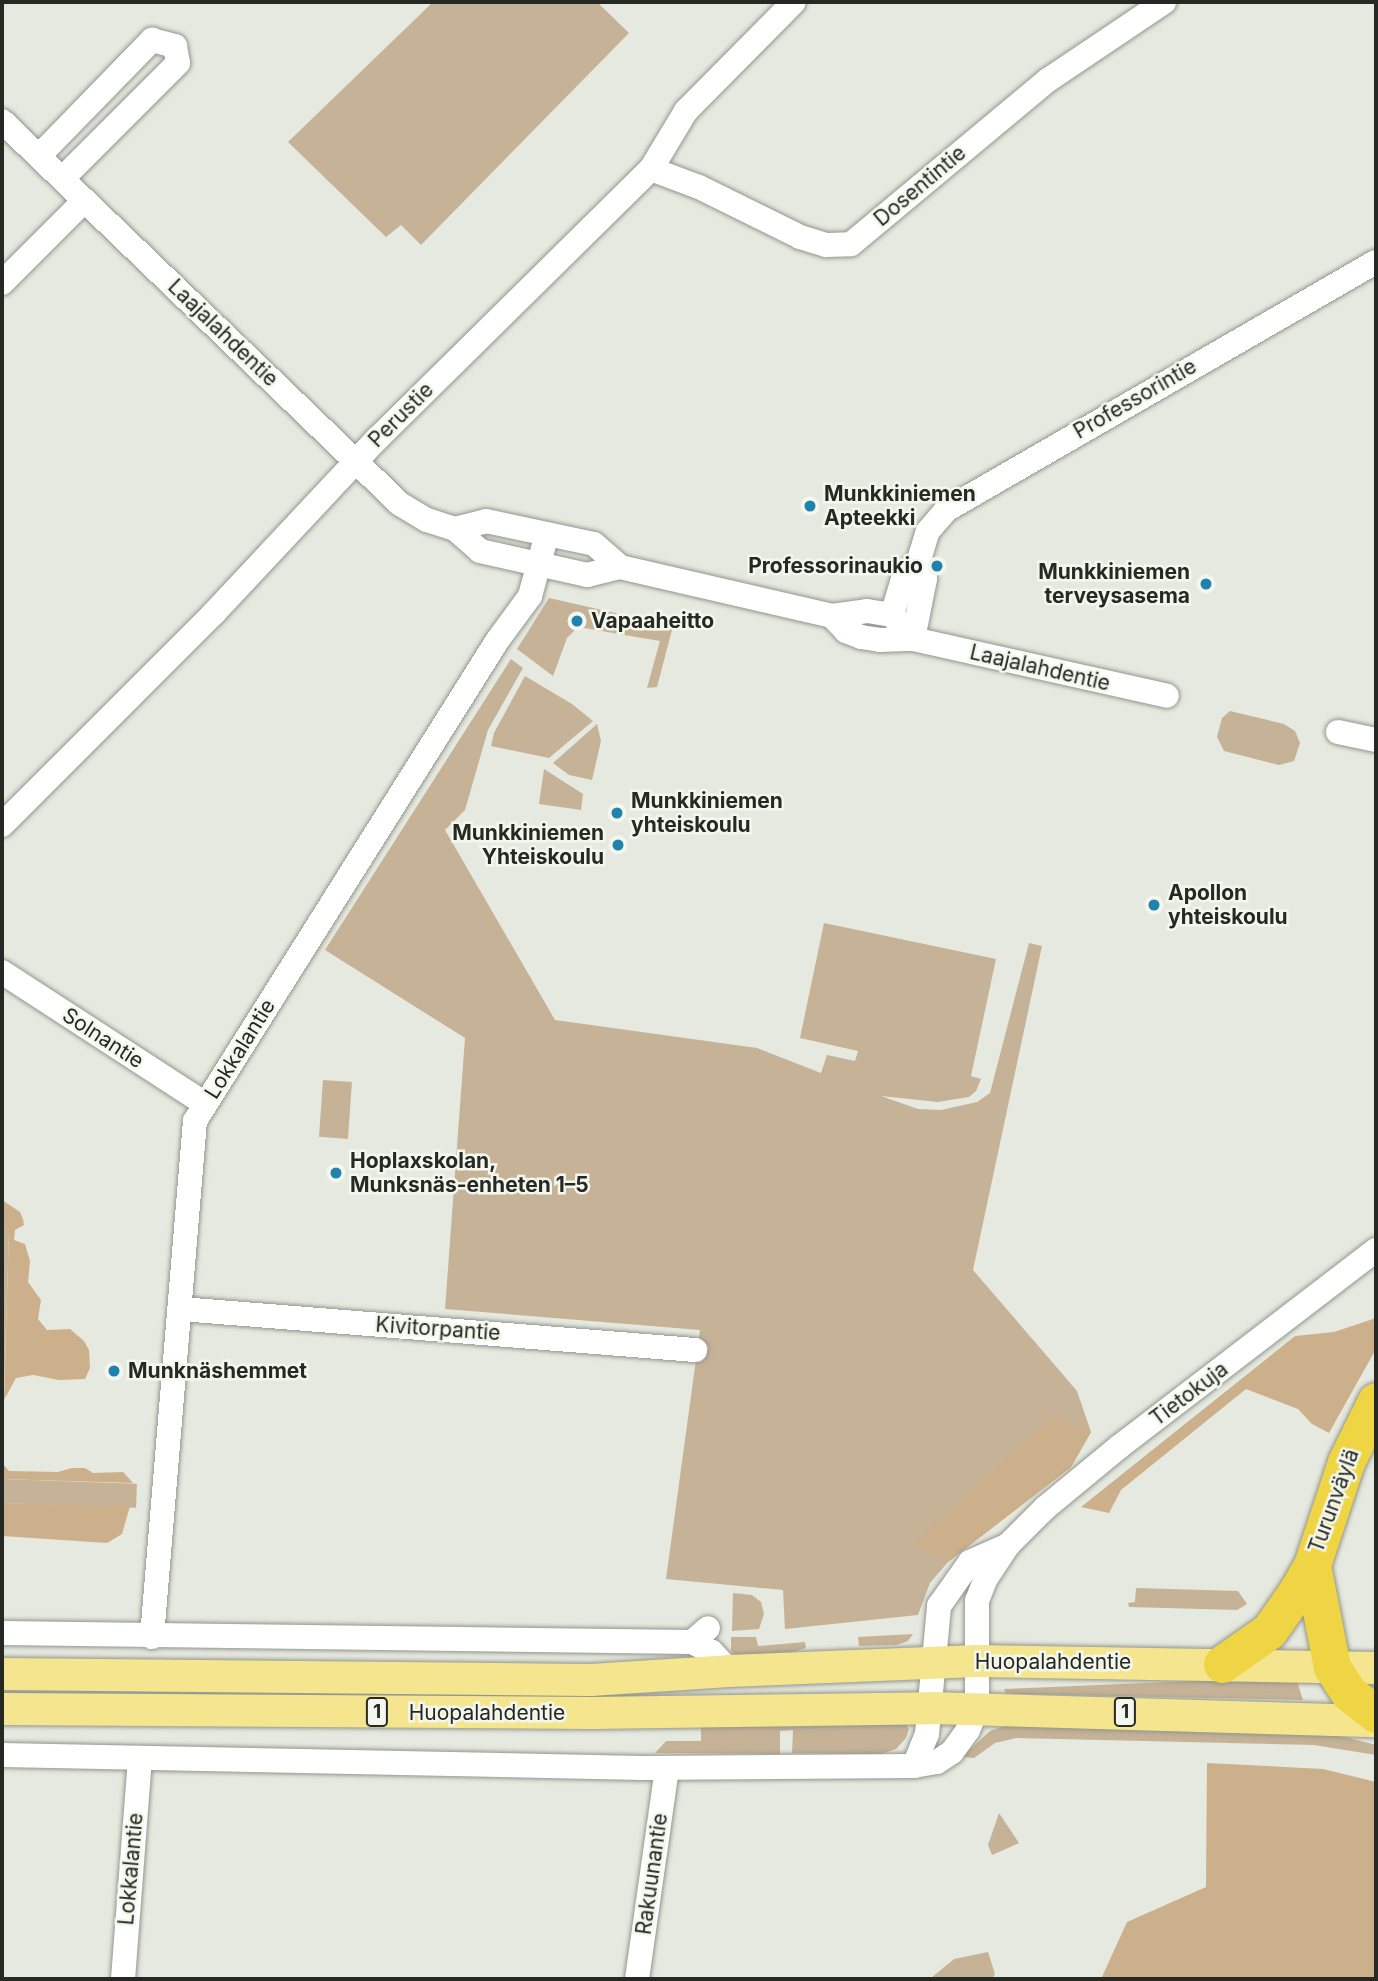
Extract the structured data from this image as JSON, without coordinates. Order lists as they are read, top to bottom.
{
  "streets": {
    "highway": ["Turunväylä"],
    "main road": ["Huopalahdentie", "1"],
    "street": [
      "Dosentintie",
      "Laajalahdentie",
      "Professorintie",
      "Perustie",
      "Solnantie",
      "Lokkalantie",
      "Kivitorpantie",
      "Tietokuja",
      "Rakuunantie"
    ]
  },
  "crossings": [
    ["Dosentintie", "Perustie"],
    ["Laajalahdentie", "Professorintie"],
    ["Laajalahdentie", "Perustie"],
    ["Laajalahdentie", "Lokkalantie"],
    ["Solnantie", "Lokkalantie"],
    ["Lokkalantie", "Kivitorpantie"],
    ["Tietokuja", "Huopalahdentie"]
  ],
  "places": [
    "Munkkiniemen Apteekki",
    "Professorinaukio",
    "Munkkiniemen terveysasema",
    "Vapaaheitto",
    "Munkkiniemen yhteiskoulu",
    "Munkkiniemen Yhteiskoulu",
    "Apollon yhteiskoulu",
    "Hoplaxskolan, Munksnäs-enheten 1–5",
    "Munknäshemmet"
  ]
}
